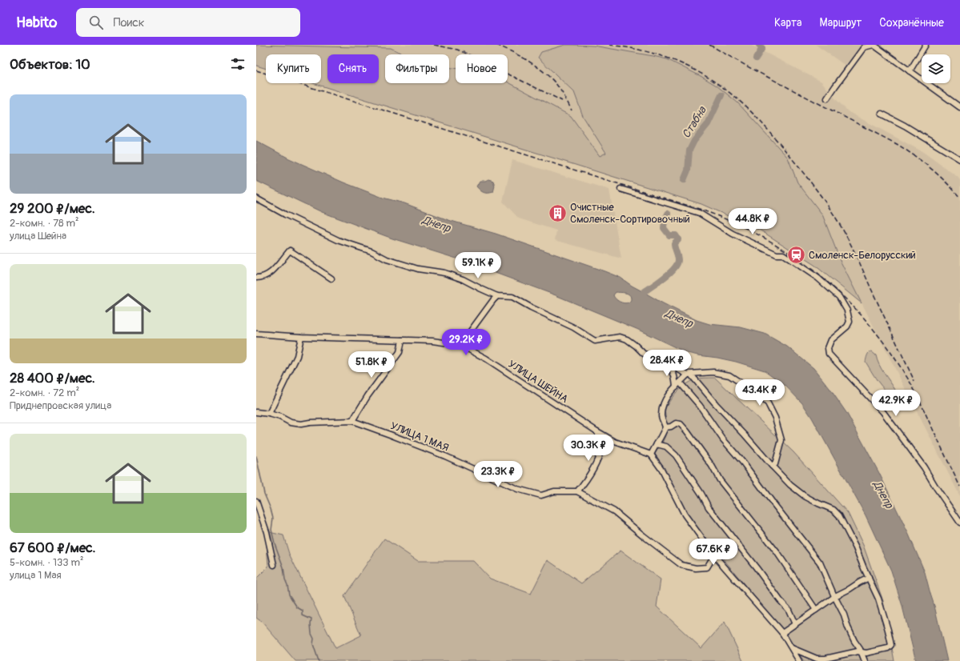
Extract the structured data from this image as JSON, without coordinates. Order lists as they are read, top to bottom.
{
  "streets": {
    "street": ["УЛИЦА ШЕЙНА", "УЛИЦА 1 МАЯ"]
  },
  "water": ["Стабна", "Днепр"],
  "places": {
    "building": ["Очистные Смоленск-Сортировочный"],
    "station": ["Смоленск-Белорусский"]
  },
  "page": {
    "header": "Habito",
    "search": "Поиск",
    "nav": ["Карта", "Маршрут", "Сохранённые"],
    "heading": "Объектов: 10",
    "chip": [
      "Купить",
      "Снять",
      "Фильтры",
      "Новое"
    ],
    "list": [
      {
        "name": "29 200 ₽/мес.",
        "note": "2-комн. · 78 m² · улица Шейна"
      },
      {
        "name": "28 400 ₽/мес.",
        "note": "2-комн. · 72 m² · Приднепровская улица"
      },
      {
        "name": "67 600 ₽/мес.",
        "note": "5-комн. · 133 m² · улица 1 Мая"
      }
    ],
    "price": [
      "44.8K ₽",
      "59.1K ₽",
      "29.2K ₽",
      "28.4K ₽",
      "51.8K ₽",
      "43.4K ₽",
      "42.9K ₽",
      "30.3K ₽",
      "23.3K ₽",
      "67.6K ₽"
    ]
  }
}
